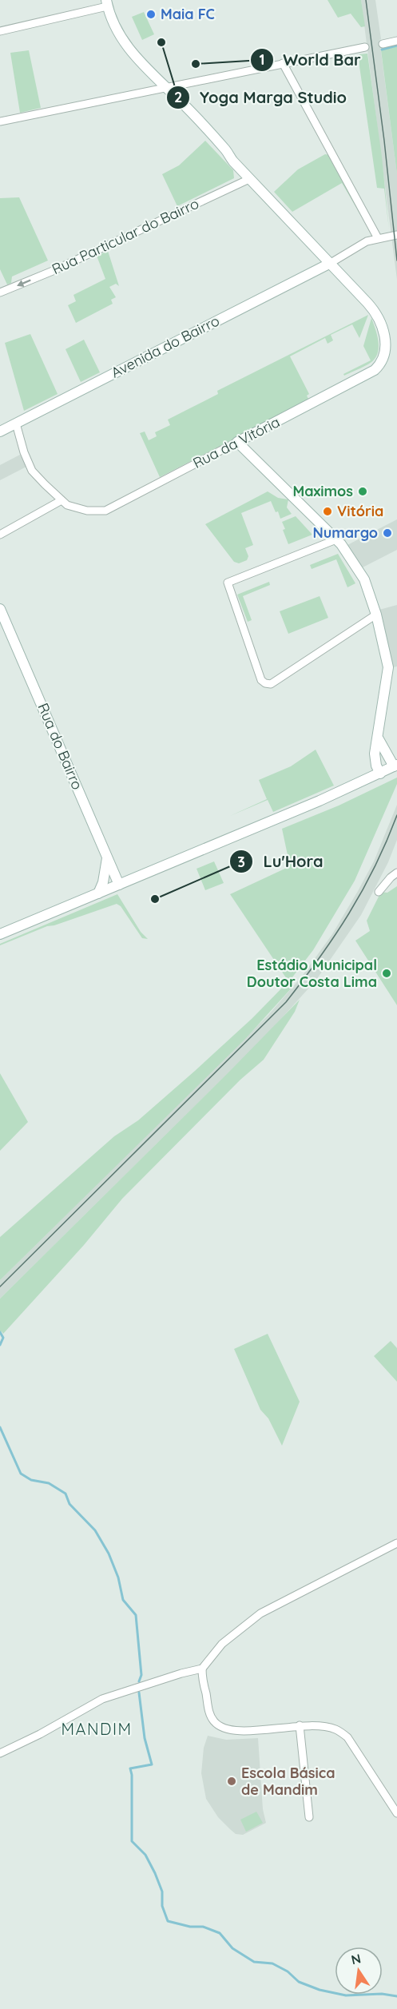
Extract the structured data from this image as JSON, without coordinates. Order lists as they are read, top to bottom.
{
  "streets": {
    "street": [
      "Rua Particular do Bairro",
      "Avenida do Bairro",
      "Rua da Vitória",
      "Rua do Bairro"
    ]
  },
  "crossings": [
    ["Rua Particular do Bairro", "Rua da Vitória"],
    ["Avenida do Bairro", "Rua da Vitória"]
  ],
  "one_way": ["Rua Particular do Bairro"],
  "districts": ["MANDIM"],
  "places": [
    "Maia FC",
    "Yoga Marga Studio",
    "World Bar",
    "Maximos",
    "Vitória",
    "Numargo",
    "Lu'Hora",
    "Estádio Municipal Doutor Costa Lima",
    "Escola Básica de Mandim"
  ],
  "north": "top"
}
